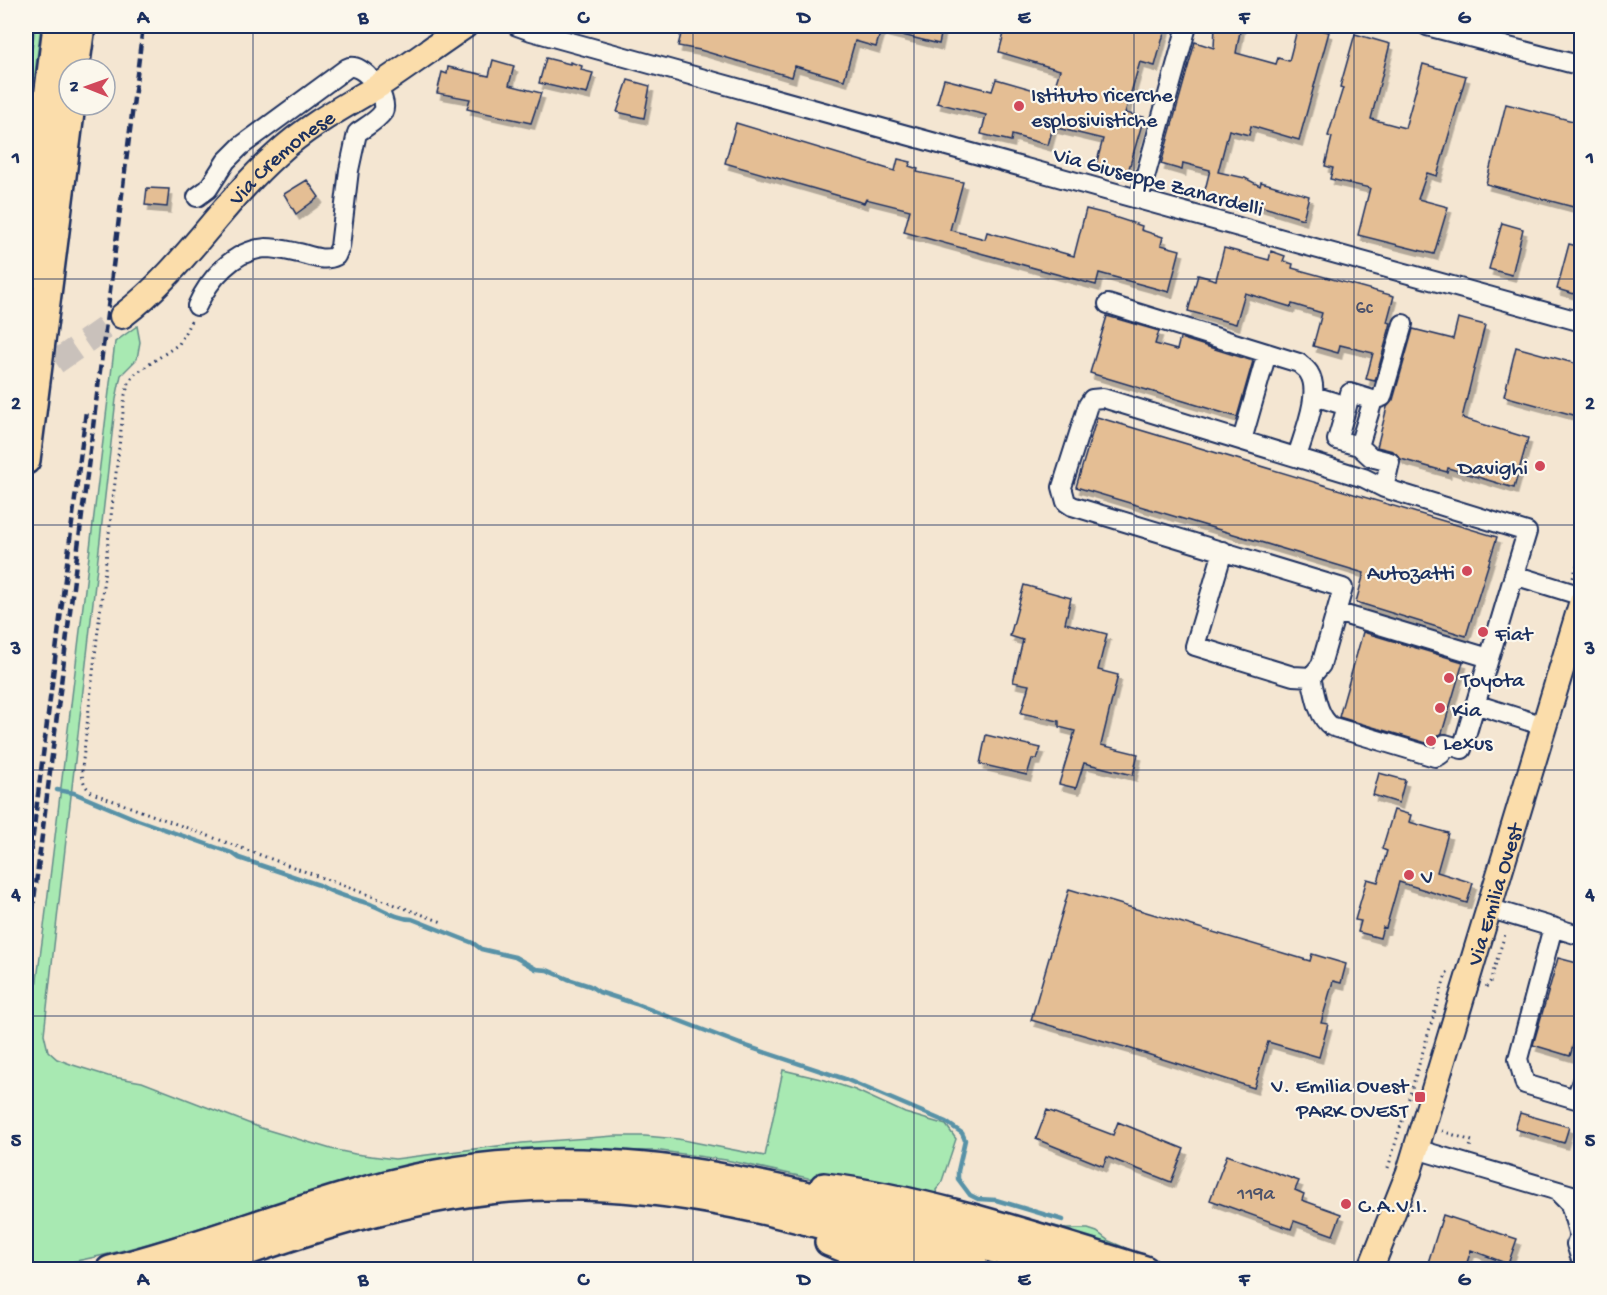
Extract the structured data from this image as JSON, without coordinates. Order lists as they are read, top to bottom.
{
  "streets": {
    "main road": ["Via Cremonese", "Via Emilia Ovest"],
    "street": ["Via Giuseppe Zanardelli"]
  },
  "places": {
    "other": [
      "Istituto ricerche esplosivistiche",
      "Davighi",
      "Autozatti",
      "Fiat",
      "Toyota",
      "Kia",
      "Lexus",
      "V",
      "C.A.V.I."
    ],
    "transit": ["V. Emilia Ovest PARK OVEST"]
  },
  "house_numbers": ["6c", "119a"],
  "north": "left",
  "grid": {
    "columns": [
      "A",
      "B",
      "C",
      "D",
      "E",
      "F",
      "G"
    ],
    "rows": [
      "1",
      "2",
      "3",
      "4",
      "5"
    ]
  }
}
